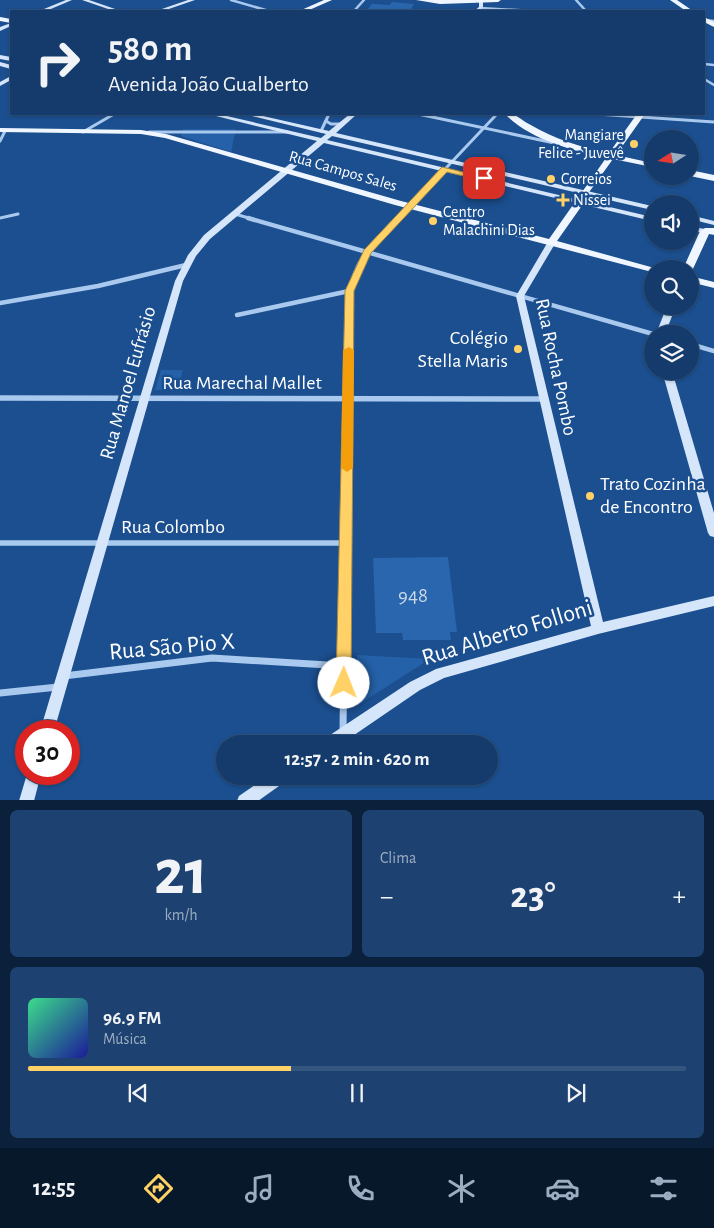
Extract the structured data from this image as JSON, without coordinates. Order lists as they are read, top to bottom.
{
  "streets": {
    "main road": ["Rua Campos Sales", "Rua Rocha Pombo"],
    "street": [
      "Rua Manoel Eufrásio",
      "Rua Marechal Mallet",
      "Rua Colombo",
      "Rua Alberto Folloni",
      "Rua São Pio X"
    ]
  },
  "crossings": [
    ["Rua Campos Sales", "Rua Rocha Pombo"],
    ["Rua Campos Sales", "Rua Manoel Eufrásio"],
    ["Rua Rocha Pombo", "Rua Marechal Mallet"],
    ["Rua Rocha Pombo", "Rua Alberto Folloni"],
    ["Rua Manoel Eufrásio", "Rua Marechal Mallet"],
    ["Rua Manoel Eufrásio", "Rua Colombo"],
    ["Rua Manoel Eufrásio", "Rua São Pio X"]
  ],
  "places": {
    "other": [
      "Mangiare Felice - Juvevê",
      "Correios",
      "Centro Malachini Dias",
      "Colégio Stella Maris",
      "Trato Cozinha de Encontro"
    ],
    "health": ["Nissei"]
  },
  "house_numbers": ["948"],
  "north": "left",
  "page": {
    "turn": ["580 m", "Avenida João Gualberto"],
    "limit": "30",
    "trip": "12:57 · 2 min · 620 m",
    "tile": [
      ["21", "km/h"],
      "Clima"
    ],
    "heat": ["−", "23°", "+"],
    "song": ["96.9 FM", "Música"],
    "tabs": "12:55"
  }
}
